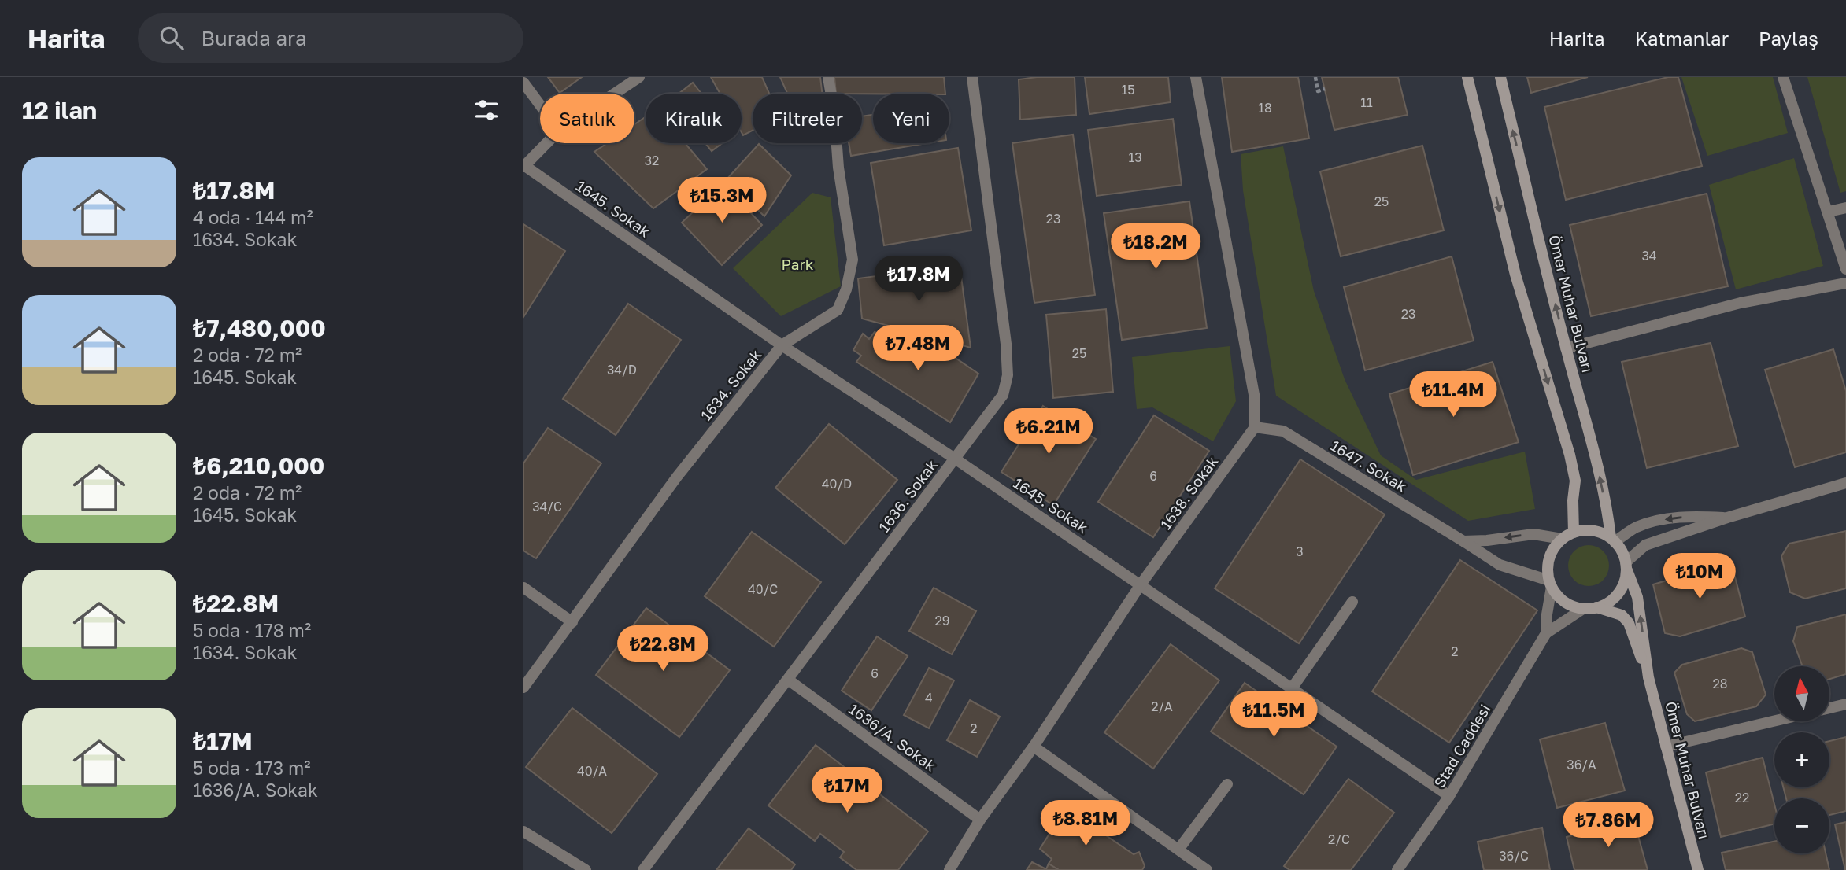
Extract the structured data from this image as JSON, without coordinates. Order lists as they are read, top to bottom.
{
  "streets": {
    "main road": ["Ömer Muhar Bulvarı"],
    "street": [
      "1645. Sokak",
      "1634. Sokak",
      "1647. Sokak",
      "1638. Sokak",
      "1636. Sokak",
      "1636/A. Sokak",
      "Stad Caddesi"
    ]
  },
  "crossings": [
    ["1645. Sokak", "1634. Sokak"],
    ["1645. Sokak", "1638. Sokak"],
    ["1645. Sokak", "1636. Sokak"],
    ["1645. Sokak", "Stad Caddesi"],
    ["Ömer Muhar Bulvarı", "1647. Sokak"],
    ["1647. Sokak", "1638. Sokak"],
    ["1638. Sokak", "1636/A. Sokak"],
    ["1636. Sokak", "1636/A. Sokak"]
  ],
  "parks": ["Park"],
  "house_numbers": [
    "15",
    "11",
    "18",
    "13",
    "32",
    "25",
    "23",
    "34",
    "23",
    "25",
    "34/D",
    "6",
    "40/D",
    "34/C",
    "3",
    "40/C",
    "29",
    "2",
    "6",
    "28",
    "4",
    "2/A",
    "2",
    "36/A",
    "40/A",
    "22",
    "2/C",
    "36/C"
  ],
  "north": "top",
  "page": {
    "header": "Harita",
    "search": "Burada ara",
    "nav": ["Harita", "Katmanlar", "Paylaş"],
    "heading": "12 ilan",
    "chip": [
      "Satılık",
      "Kiralık",
      "Filtreler",
      "Yeni"
    ],
    "list": [
      {
        "name": "₺17.8M",
        "note": "4 oda · 144 m² · 1634. Sokak"
      },
      {
        "name": "₺7,480,000",
        "note": "2 oda · 72 m² · 1645. Sokak"
      },
      {
        "name": "₺6,210,000",
        "note": "2 oda · 72 m² · 1645. Sokak"
      },
      {
        "name": "₺22.8M",
        "note": "5 oda · 178 m² · 1634. Sokak"
      },
      {
        "name": "₺17M",
        "note": "5 oda · 173 m² · 1636/A. Sokak"
      }
    ],
    "price": [
      "₺15.3M",
      "₺18.2M",
      "₺17.8M",
      "₺7.48M",
      "₺11.4M",
      "₺6.21M",
      "₺10M",
      "₺22.8M",
      "₺11.5M",
      "₺17M",
      "₺8.81M",
      "₺7.86M"
    ],
    "map_buttons": ["+", "−"]
  }
}
